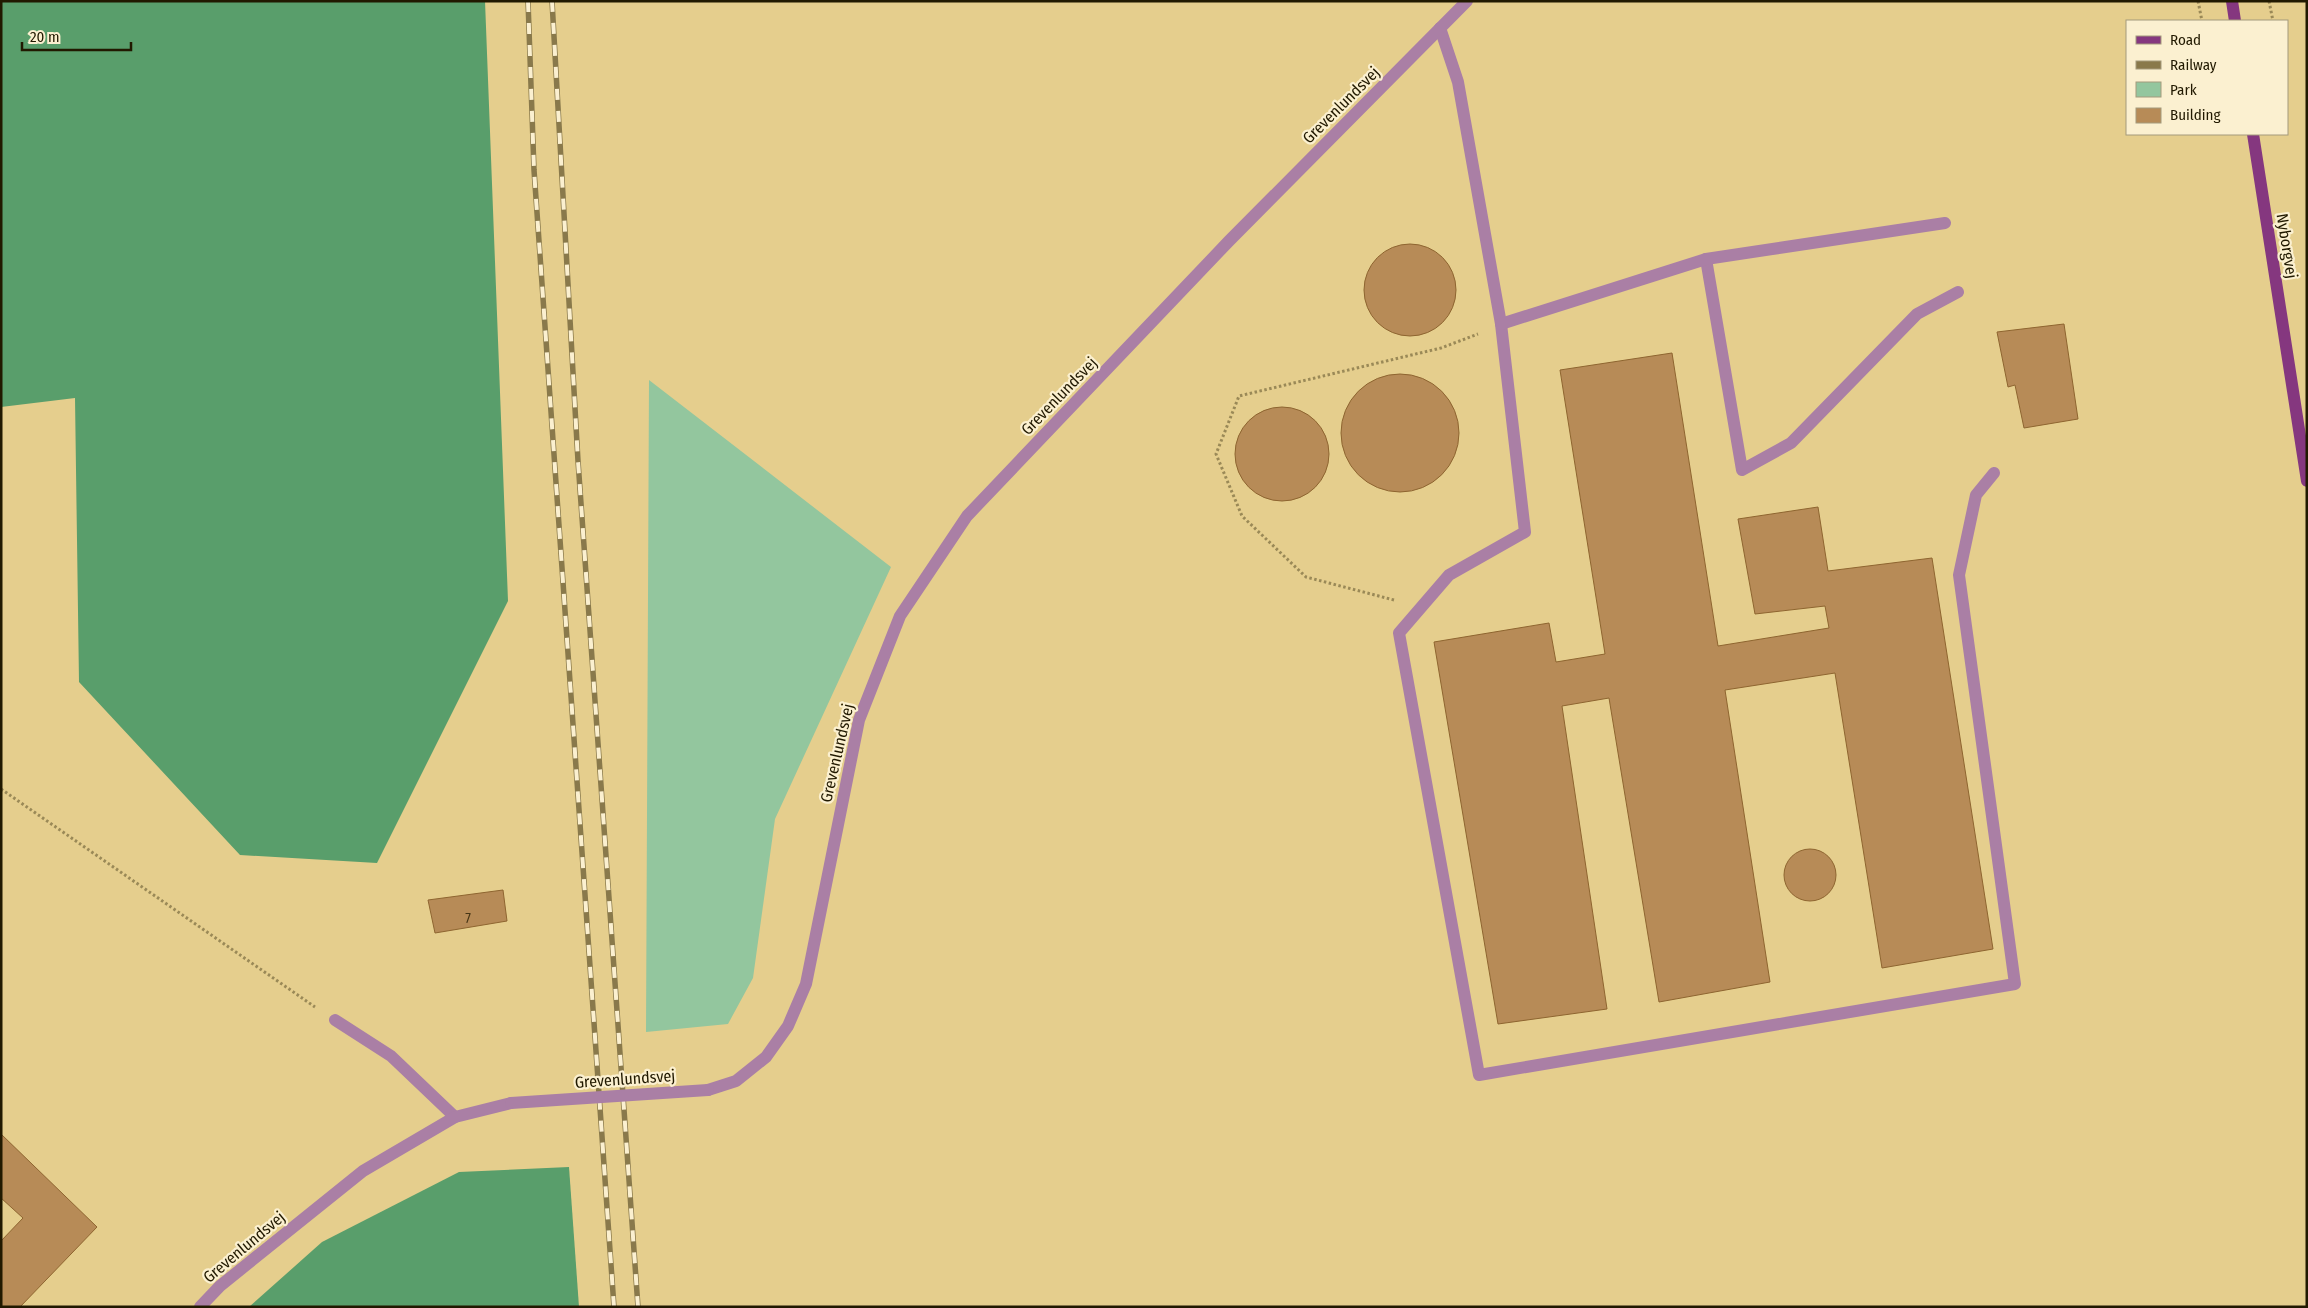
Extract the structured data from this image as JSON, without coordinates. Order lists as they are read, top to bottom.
{
  "streets": {
    "main road": ["Nyborgvej"],
    "street": ["Grevenlundsvej"]
  },
  "house_numbers": ["7"],
  "legend": [
    "Road",
    "Railway",
    "Park",
    "Building"
  ],
  "scale_bar": "20 m"
}
